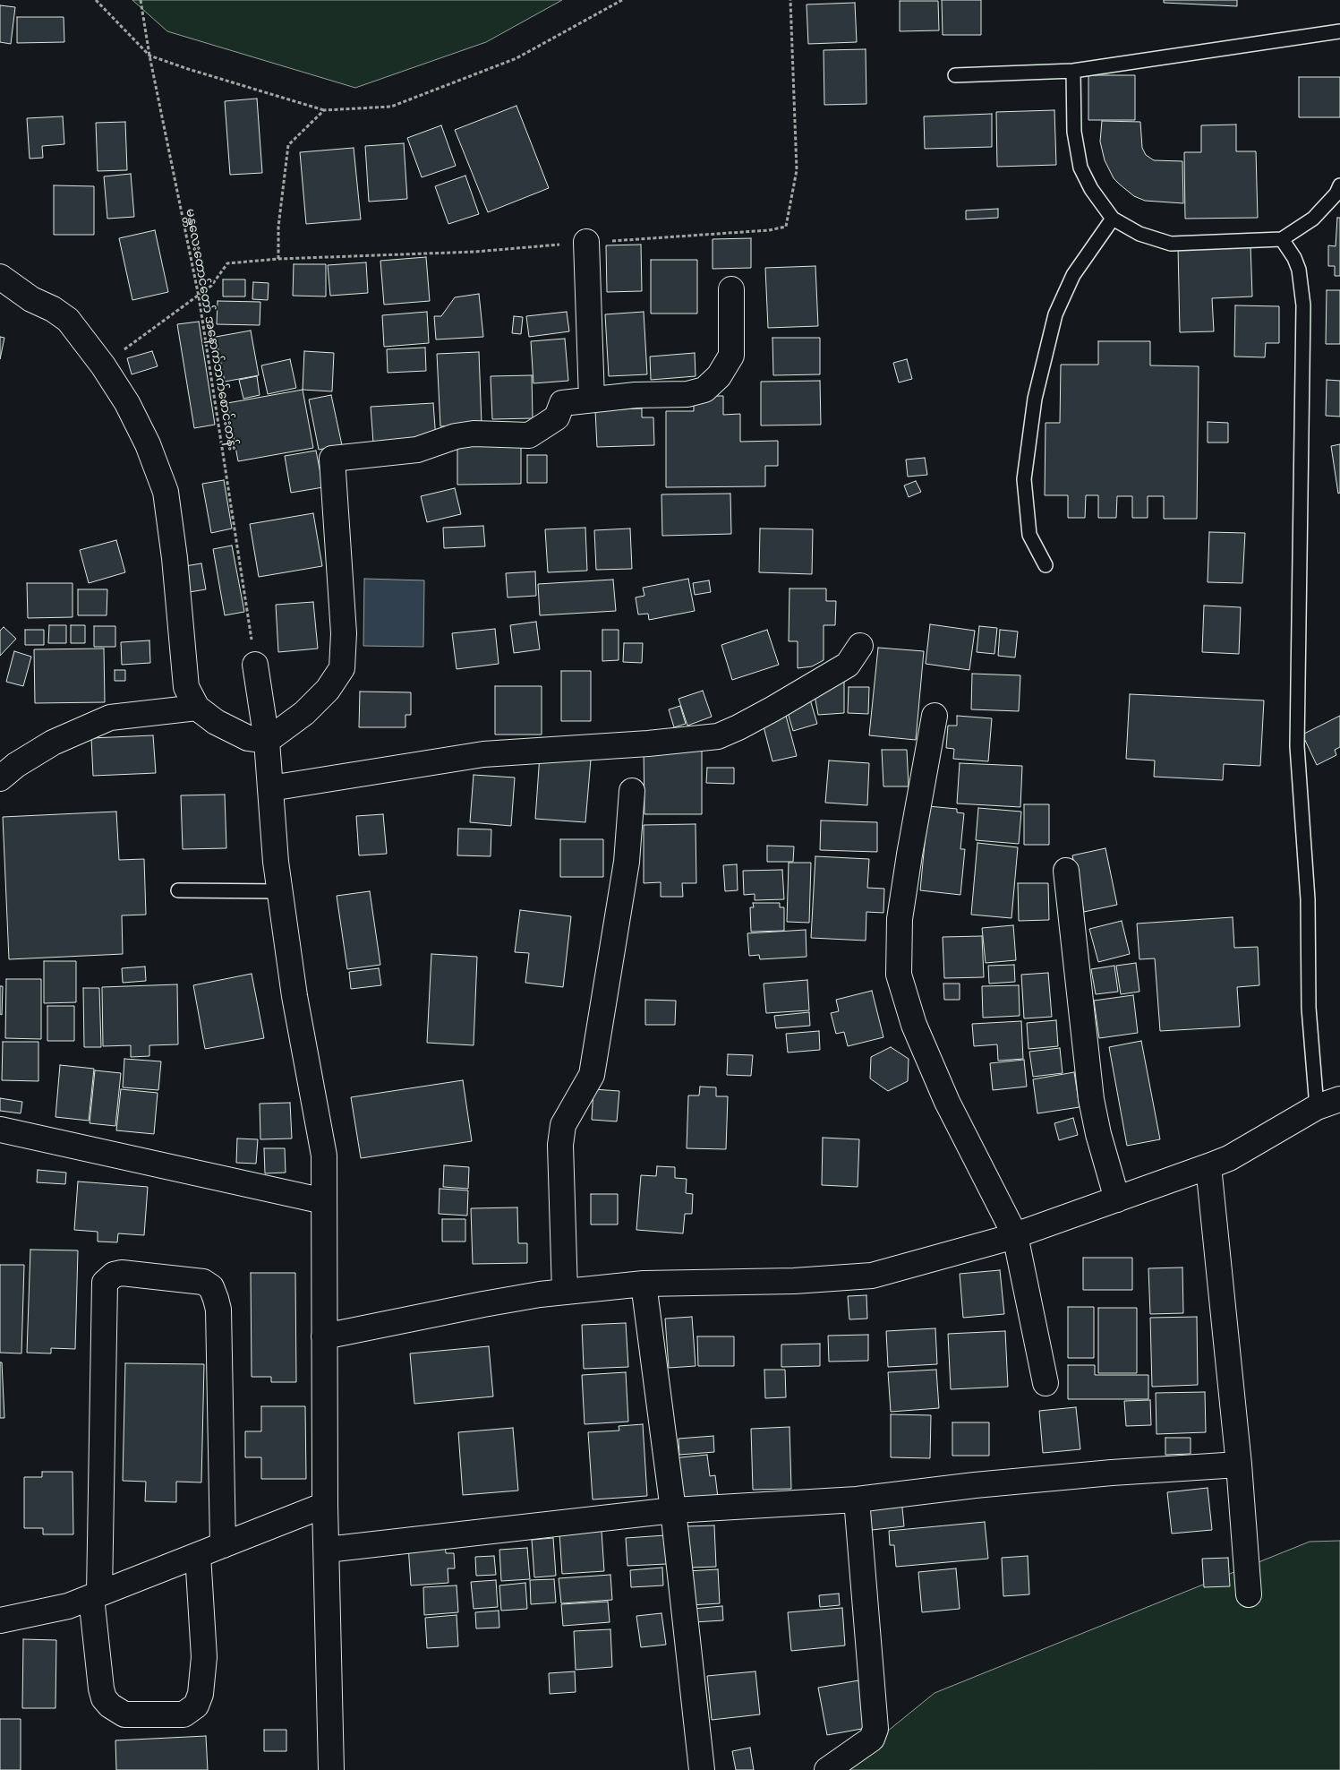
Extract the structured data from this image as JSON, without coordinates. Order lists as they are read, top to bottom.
{
  "streets": {
    "path": ["မန္တလေးတောင်တော် အနောက်ဘက်စောင်းတန်း"]
  }
}
